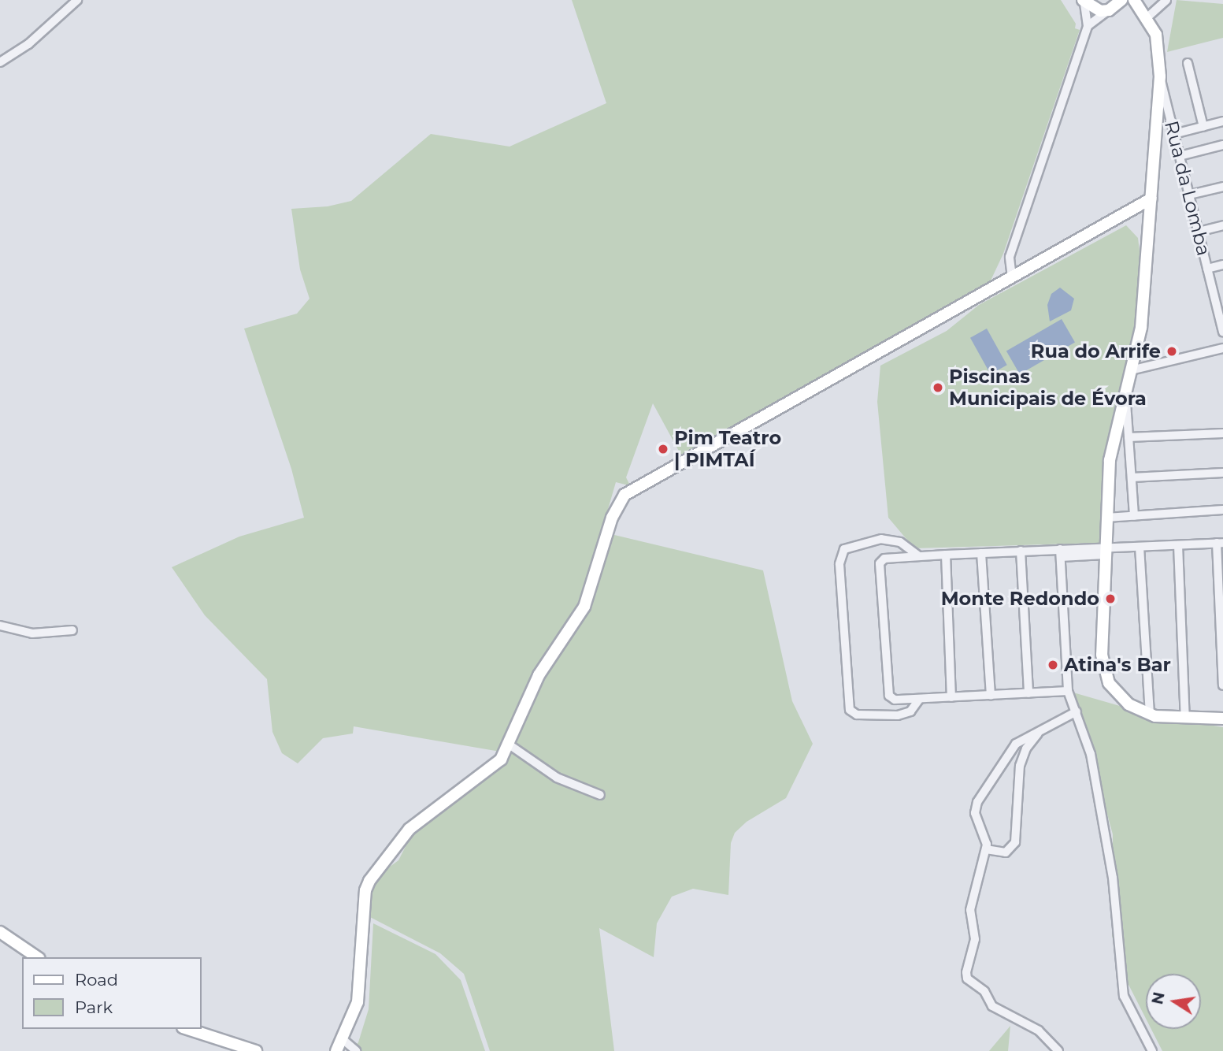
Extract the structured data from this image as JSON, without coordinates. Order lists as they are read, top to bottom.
{
  "streets": {
    "street": ["Rua da Lomba"]
  },
  "places": [
    "Rua do Arrife",
    "Piscinas Municipais de Évora",
    "Pim Teatro | PIMTAÍ",
    "Monte Redondo",
    "Atina's Bar"
  ],
  "legend": ["Road", "Park"],
  "north": "left"
}
